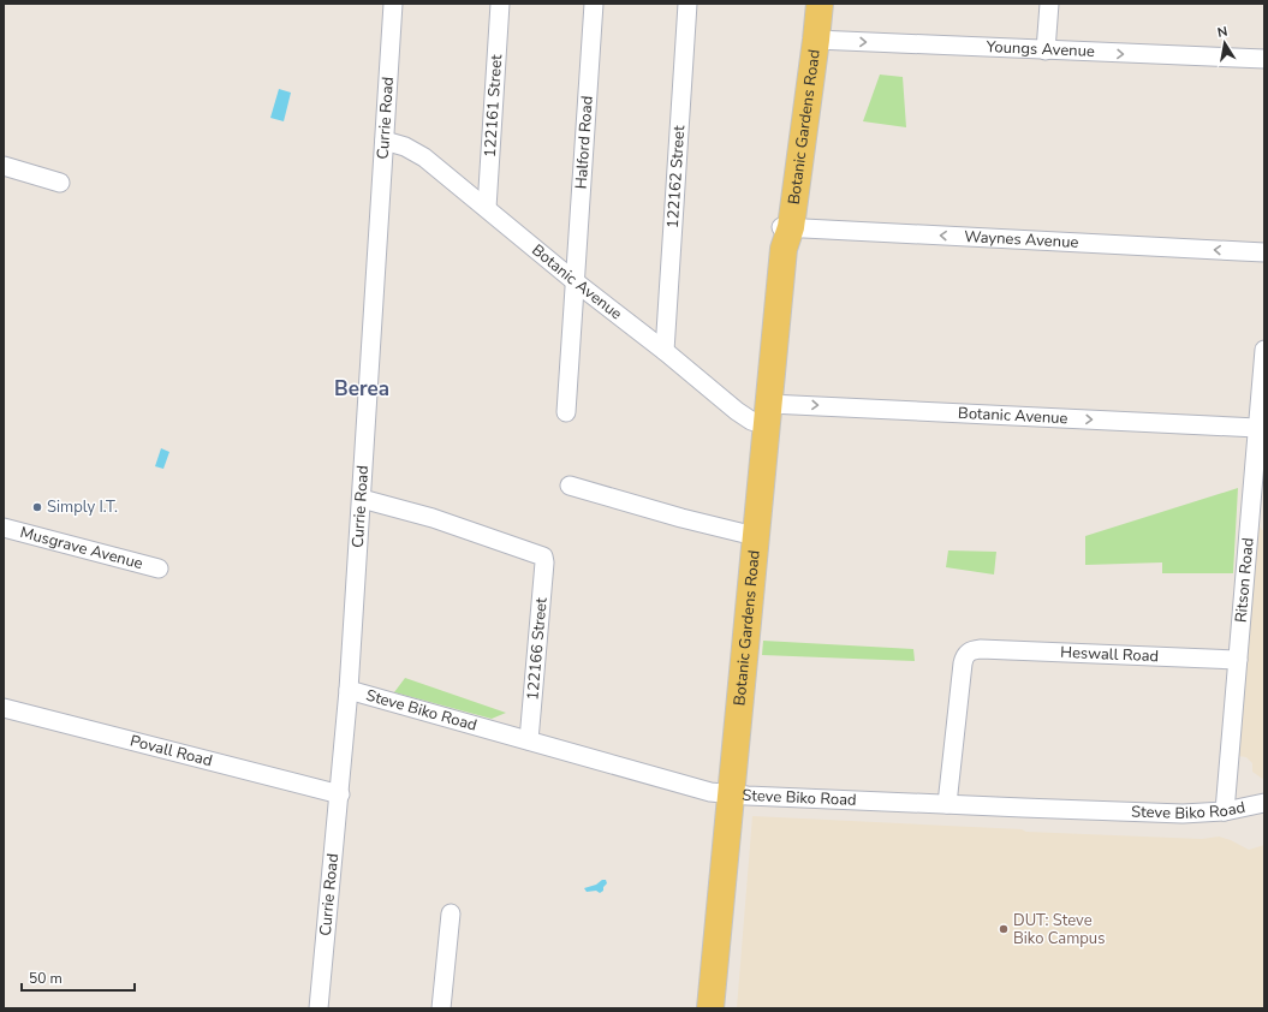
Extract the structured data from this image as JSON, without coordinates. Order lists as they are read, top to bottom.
{
  "streets": {
    "main road": ["Botanic Gardens Road"],
    "street": [
      "Youngs Avenue",
      "122161 Street",
      "Currie Road",
      "Halford Road",
      "122162 Street",
      "Waynes Avenue",
      "Botanic Avenue",
      "Musgrave Avenue",
      "Ritson Road",
      "122166 Street",
      "Heswall Road",
      "Steve Biko Road",
      "Povall Road"
    ]
  },
  "crossings": [
    ["Youngs Avenue", "Botanic Gardens Road"],
    ["122161 Street", "Botanic Avenue"],
    ["Currie Road", "Botanic Avenue"],
    ["Currie Road", "122166 Street"],
    ["Currie Road", "Steve Biko Road"],
    ["Currie Road", "Povall Road"],
    ["Botanic Gardens Road", "Waynes Avenue"],
    ["Botanic Gardens Road", "Botanic Avenue"],
    ["Botanic Gardens Road", "Steve Biko Road"],
    ["Halford Road", "Botanic Avenue"],
    ["122162 Street", "Botanic Avenue"],
    ["Botanic Avenue", "Ritson Road"],
    ["Ritson Road", "Heswall Road"],
    ["Ritson Road", "Steve Biko Road"],
    ["122166 Street", "Steve Biko Road"],
    ["Heswall Road", "Steve Biko Road"]
  ],
  "one_way": ["Youngs Avenue", "Waynes Avenue", "Botanic Avenue"],
  "districts": ["Berea"],
  "places": ["Simply I.T.", "DUT: Steve Biko Campus"],
  "scale_bar": "50 m",
  "north": "top"
}
